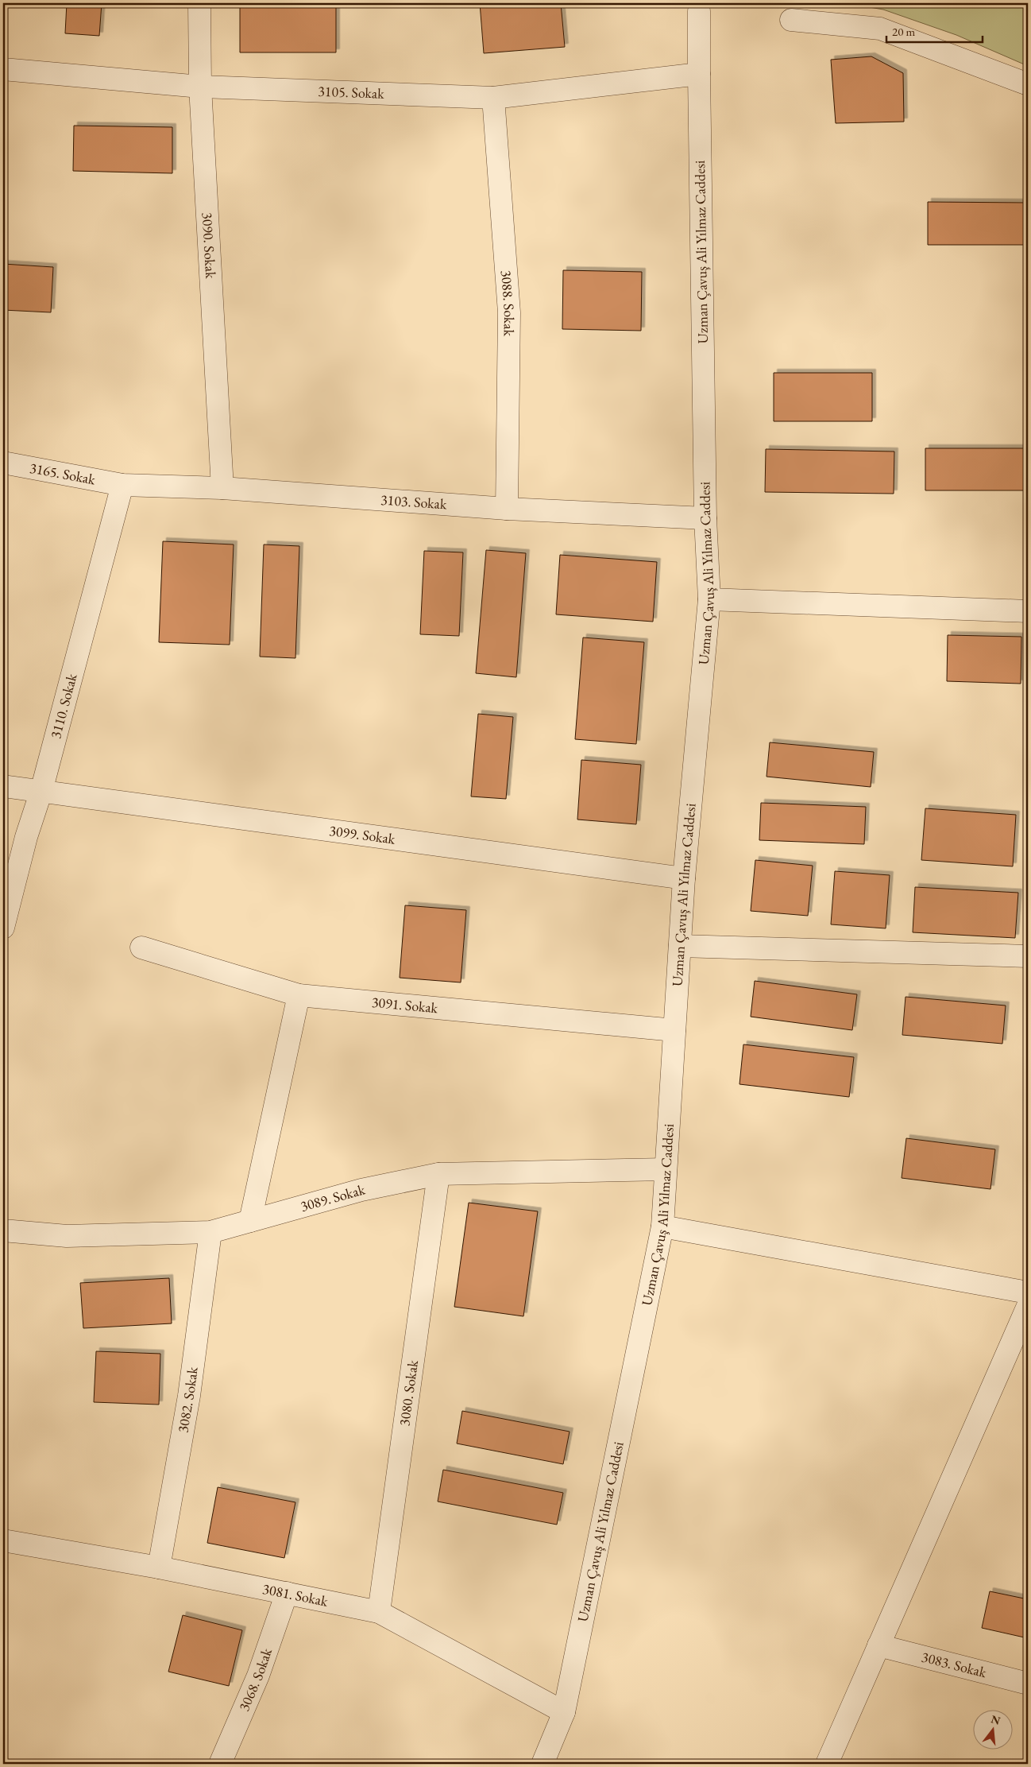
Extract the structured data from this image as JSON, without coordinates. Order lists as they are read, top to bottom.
{
  "streets": {
    "street": [
      "3105. Sokak",
      "3090. Sokak",
      "Uzman Çavuş Ali Yılmaz Caddesi",
      "3088. Sokak",
      "3165. Sokak",
      "3103. Sokak",
      "3110. Sokak",
      "3099. Sokak",
      "3091. Sokak",
      "3089. Sokak",
      "3080. Sokak",
      "3082. Sokak",
      "3081. Sokak",
      "3083. Sokak",
      "3068. Sokak"
    ]
  },
  "crossings": [
    ["3105. Sokak", "3090. Sokak"],
    ["3105. Sokak", "Uzman Çavuş Ali Yılmaz Caddesi"],
    ["3105. Sokak", "3088. Sokak"],
    ["3090. Sokak", "3103. Sokak"],
    ["Uzman Çavuş Ali Yılmaz Caddesi", "3103. Sokak"],
    ["Uzman Çavuş Ali Yılmaz Caddesi", "3099. Sokak"],
    ["Uzman Çavuş Ali Yılmaz Caddesi", "3091. Sokak"],
    ["Uzman Çavuş Ali Yılmaz Caddesi", "3089. Sokak"],
    ["Uzman Çavuş Ali Yılmaz Caddesi", "3081. Sokak"],
    ["3088. Sokak", "3103. Sokak"],
    ["3165. Sokak", "3103. Sokak"],
    ["3165. Sokak", "3110. Sokak"],
    ["3103. Sokak", "3110. Sokak"],
    ["3110. Sokak", "3099. Sokak"],
    ["3089. Sokak", "3080. Sokak"],
    ["3089. Sokak", "3082. Sokak"],
    ["3080. Sokak", "3081. Sokak"],
    ["3082. Sokak", "3081. Sokak"],
    ["3081. Sokak", "3068. Sokak"]
  ],
  "scale_bar": "20 m",
  "north": "top"
}
